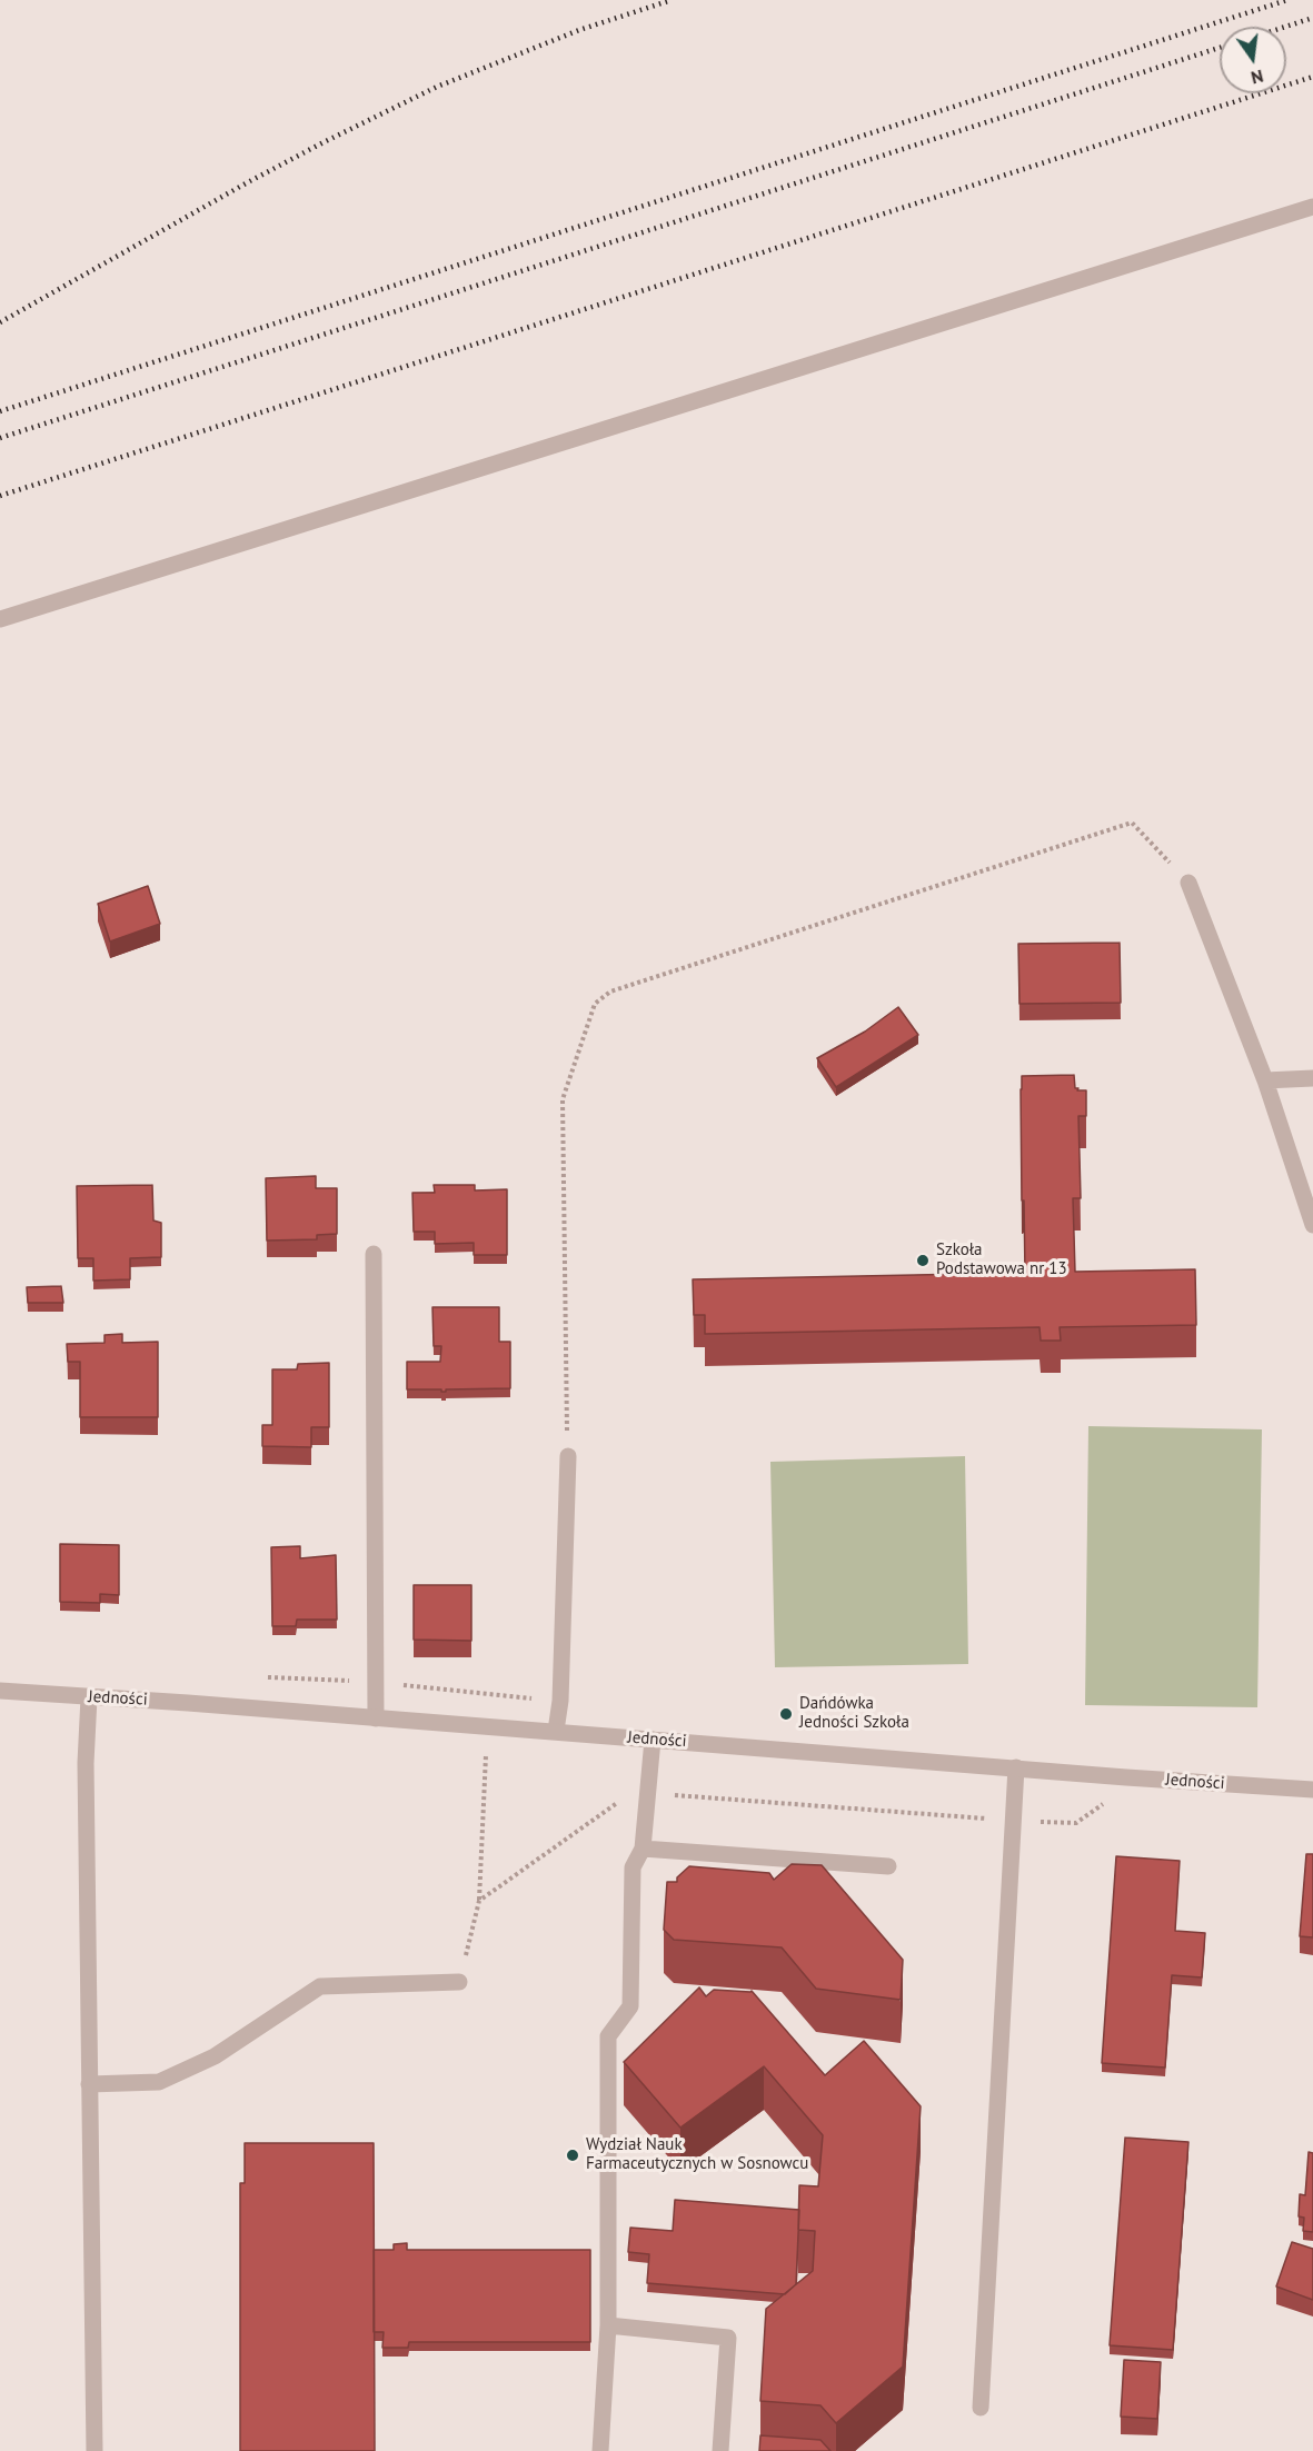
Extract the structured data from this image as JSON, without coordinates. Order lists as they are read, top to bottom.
{
  "streets": {
    "street": ["Jedności"]
  },
  "places": ["Szkoła Podstawowa nr 13", "Dańdówka Jedności Szkoła", "Wydział Nauk Farmaceutycznych w Sosnowcu"],
  "north": "bottom"
}
